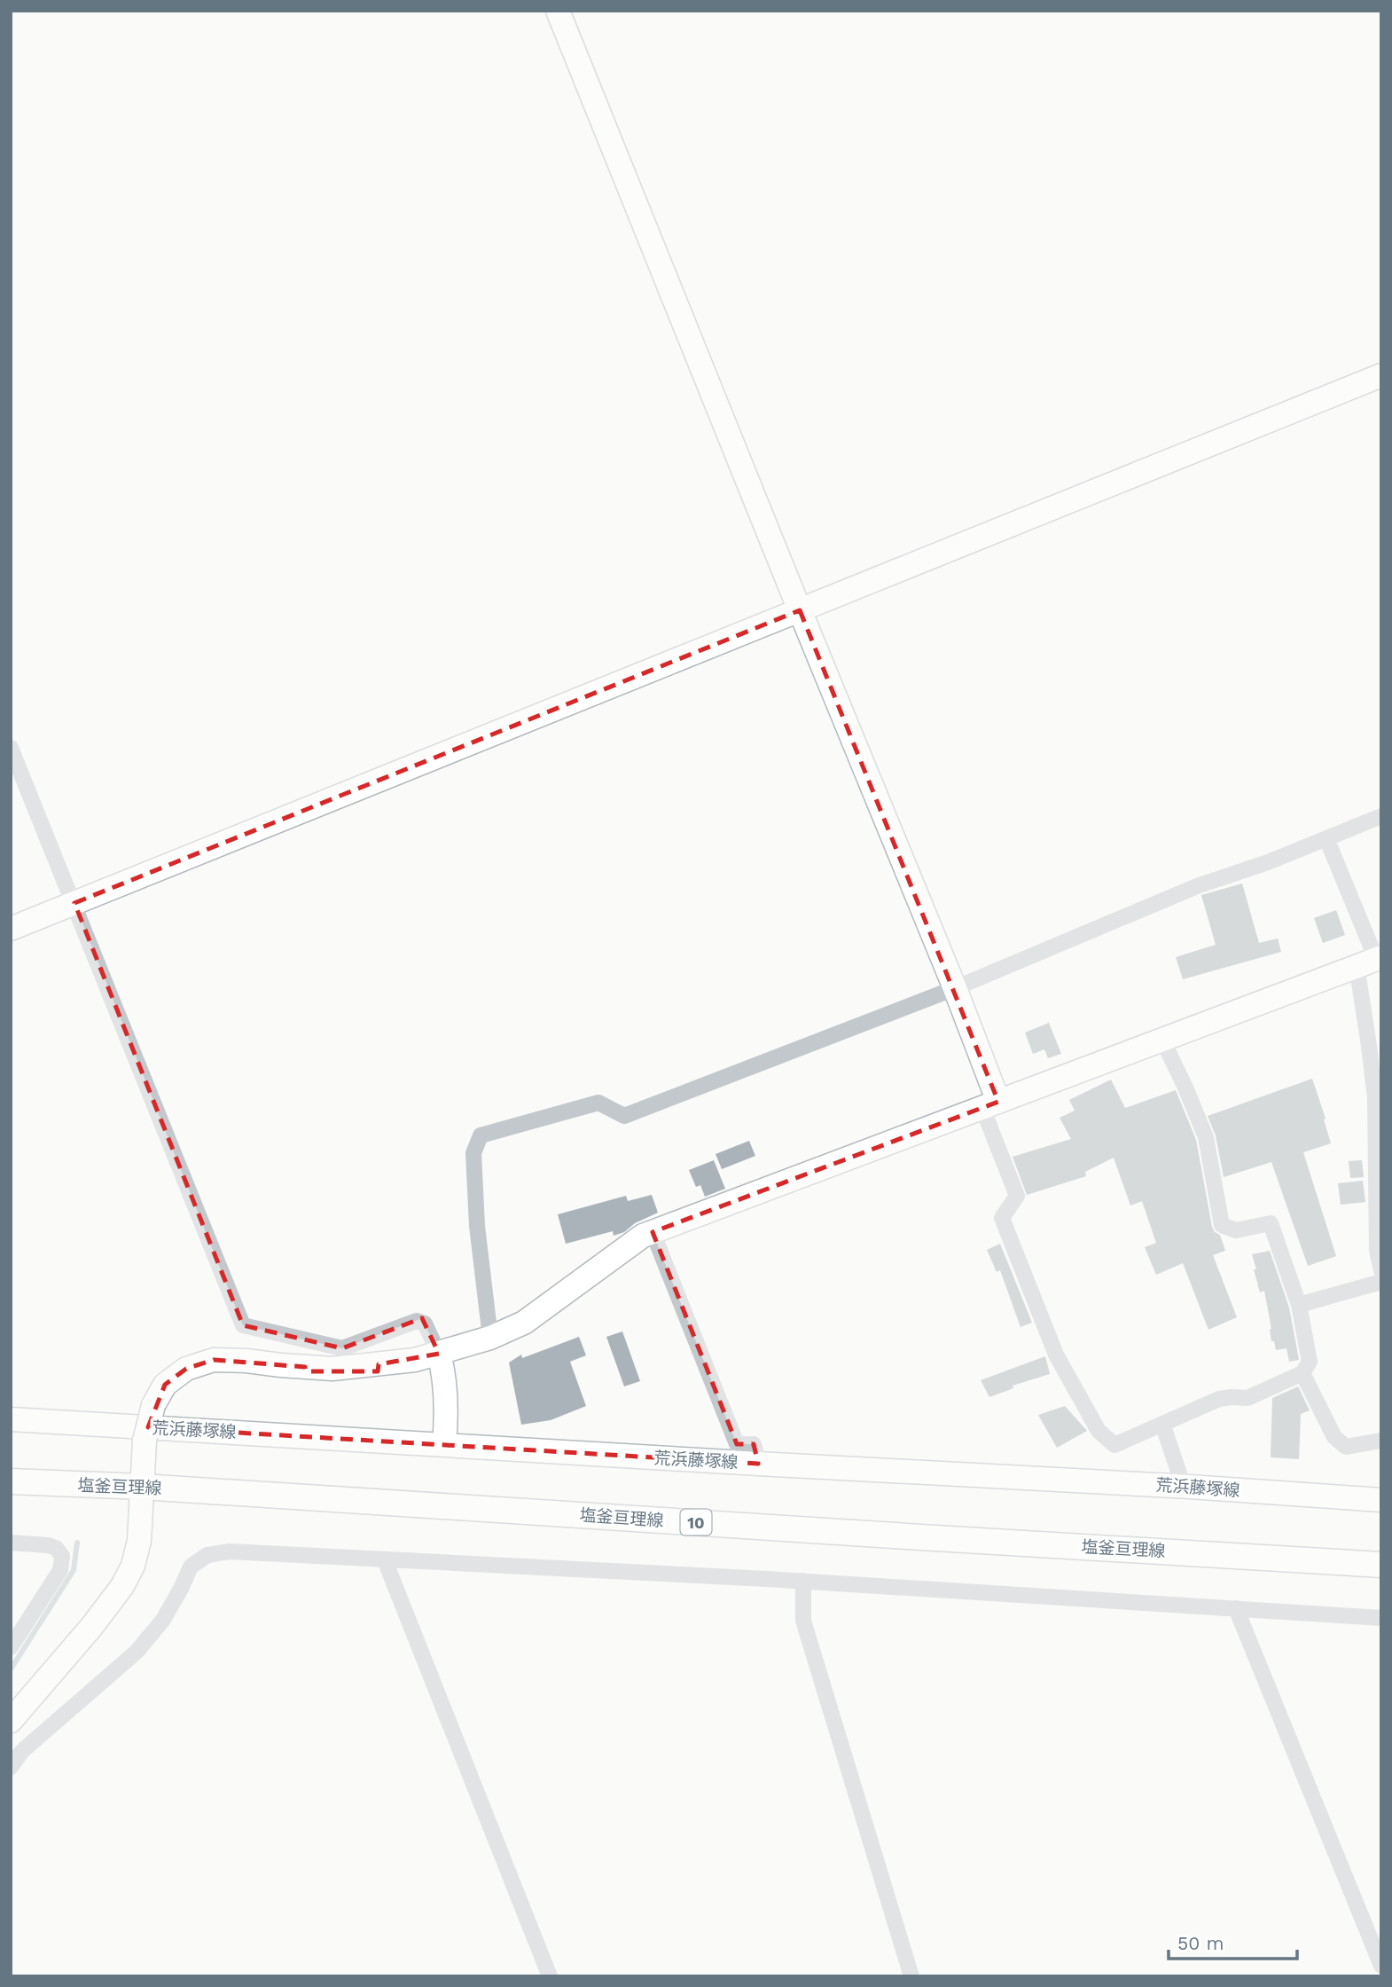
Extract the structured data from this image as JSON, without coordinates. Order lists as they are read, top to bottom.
{
  "streets": {
    "main road": ["塩釜亘理線", "10"],
    "street": ["荒浜藤塚線"]
  },
  "scale_bar": "50 m"
}
